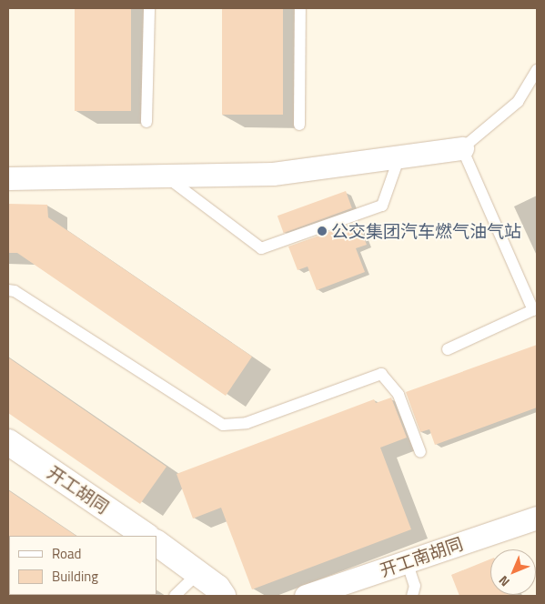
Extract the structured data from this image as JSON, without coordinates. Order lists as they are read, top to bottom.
{
  "streets": {
    "street": ["开工胡同", "开工南胡同"]
  },
  "places": ["公交集团汽车燃气油气站"],
  "legend": ["Road", "Building"],
  "north": "bottom left"
}
